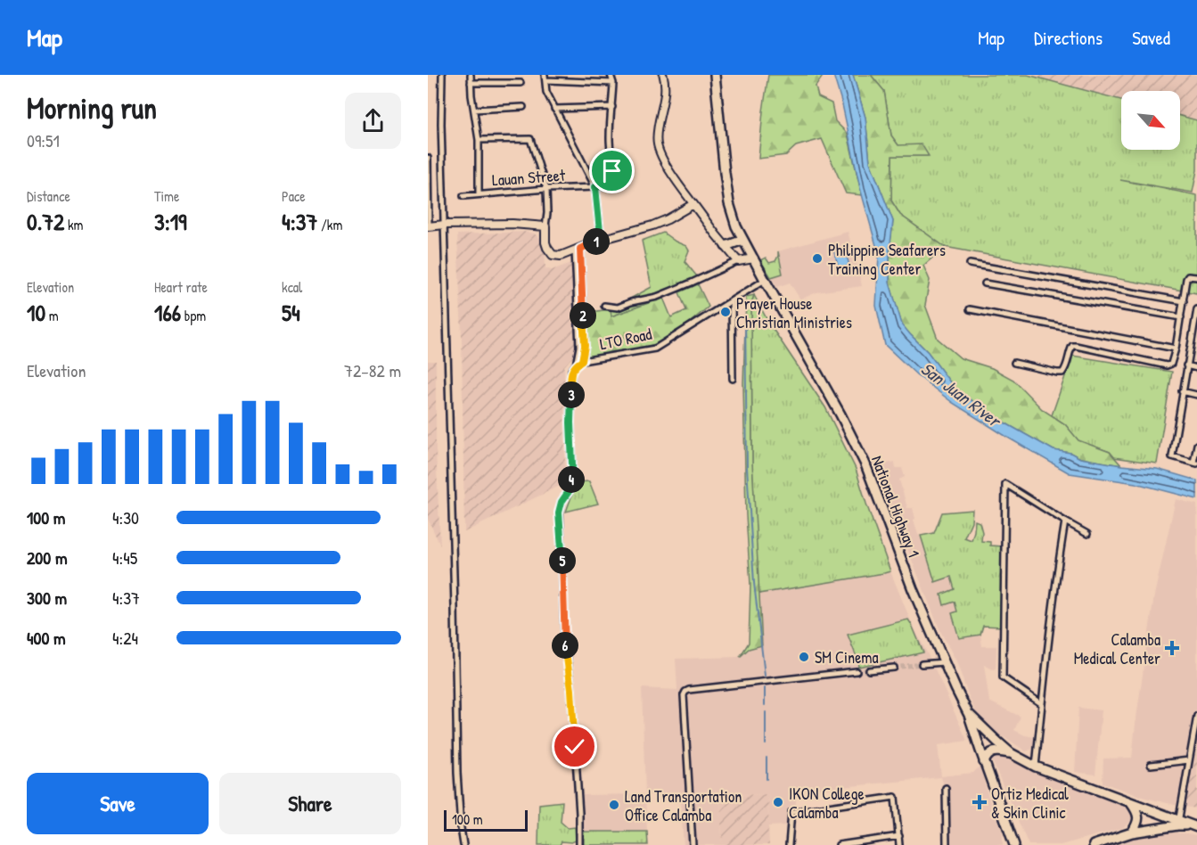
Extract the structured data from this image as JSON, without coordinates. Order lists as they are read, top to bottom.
{
  "streets": {
    "highway": ["National Highway 1"],
    "street": ["Lauan Street", "LTO Road"]
  },
  "crossings": [
    ["LTO Road", "National Highway 1"]
  ],
  "water": ["San Juan River"],
  "places": {
    "other": [
      "Philippine Seafarers Training Center",
      "Prayer House Christian Ministries",
      "SM Cinema",
      "IKON College Calamba",
      "Land Transportation Office Calamba"
    ],
    "health": ["Calamba Medical Center", "Ortiz Medical & Skin Clinic"]
  },
  "scale_bar": "100 m",
  "north": "bottom right",
  "page": {
    "header": "Map",
    "nav": ["Map", "Directions", "Saved"],
    "heading": ["Morning run", "09:51"],
    "stats": [
      ["Distance", "0.72 km"],
      ["Time", "3:19"],
      ["Pace", "4:37 /km"],
      ["Elevation", "10 m"],
      ["Heart rate", "166 bpm"],
      ["kcal", "54"]
    ],
    "pins": [
      "1",
      "2",
      "3",
      "4",
      "5",
      "6"
    ],
    "chart": ["Elevation", "72–82 m"],
    "list": [
      {
        "name": "100 m",
        "note": "4:30"
      },
      {
        "name": "200 m",
        "note": "4:45"
      },
      {
        "name": "300 m",
        "note": "4:37"
      },
      {
        "name": "400 m",
        "note": "4:24"
      }
    ],
    "buttons": ["Save", "Share"],
    "scale": "100 m"
  }
}
